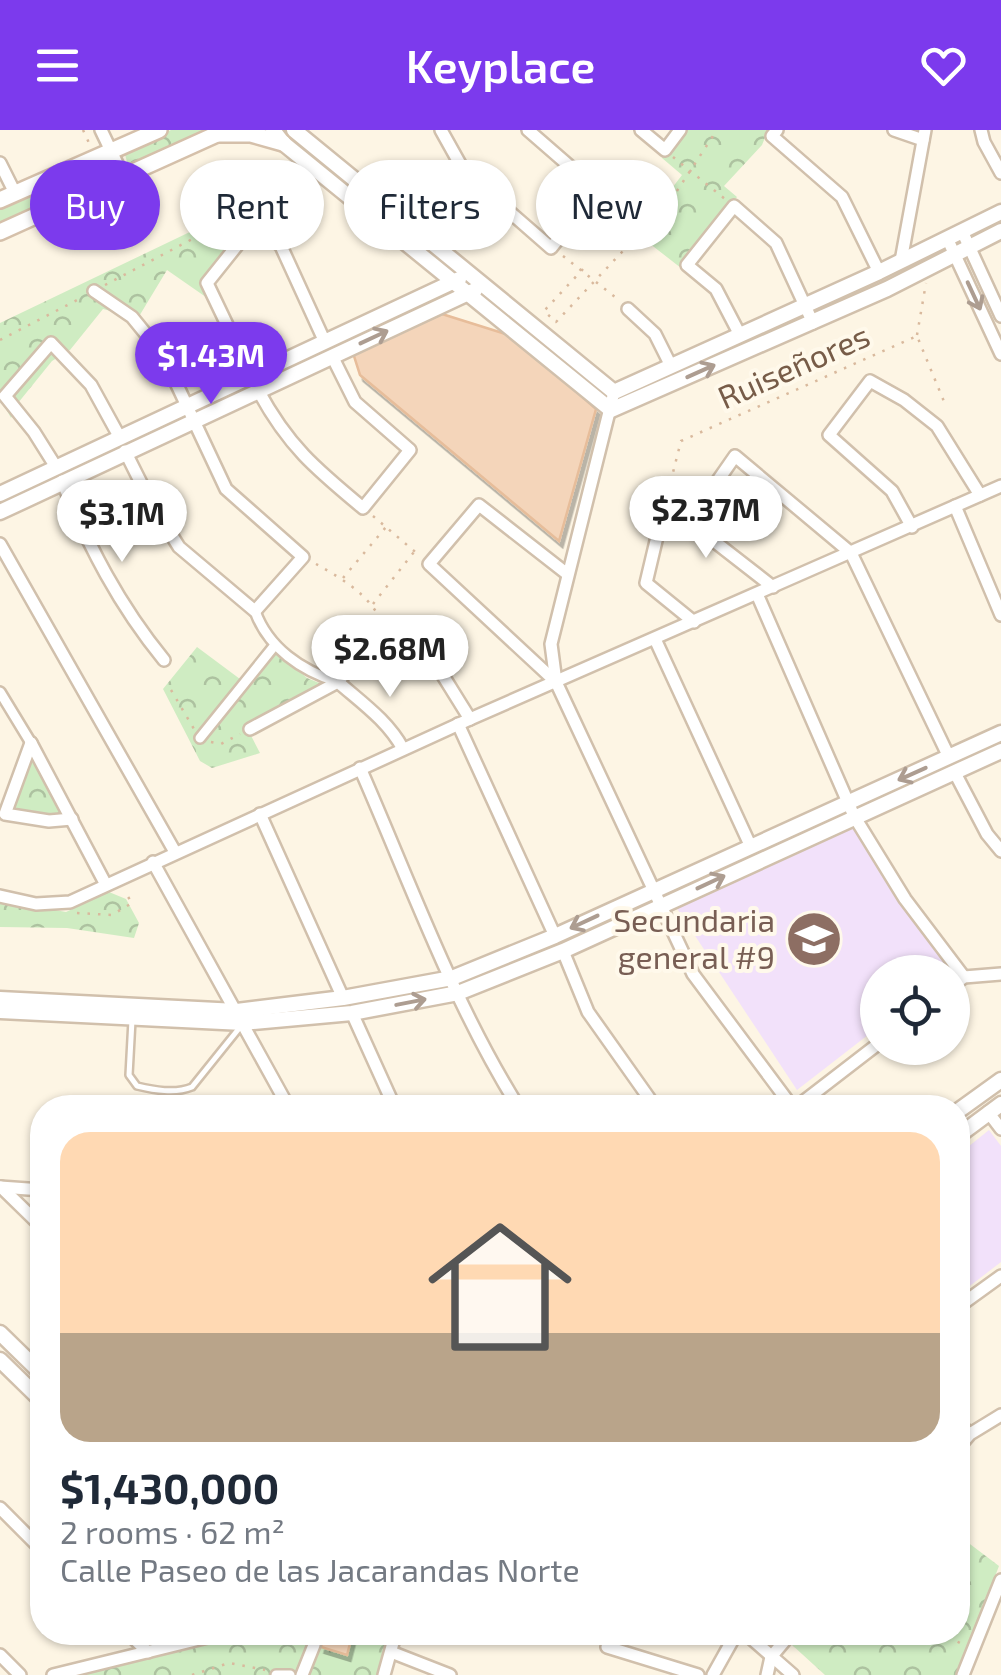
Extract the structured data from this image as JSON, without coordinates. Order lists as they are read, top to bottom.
{
  "streets": {
    "path": ["Ruiseñores"]
  },
  "places": {
    "school or university": ["Secundaria general #9"]
  },
  "page": {
    "header": "Keyplace",
    "chip": [
      "Buy",
      "Rent",
      "Filters",
      "New"
    ],
    "price": [
      "$1.43M",
      "$2.37M",
      "$3.1M",
      "$2.68M"
    ],
    "list": [
      {
        "name": "$1,430,000",
        "note": "2 rooms · 62 m² · Calle Paseo de las Jacarandas Norte"
      }
    ]
  }
}
